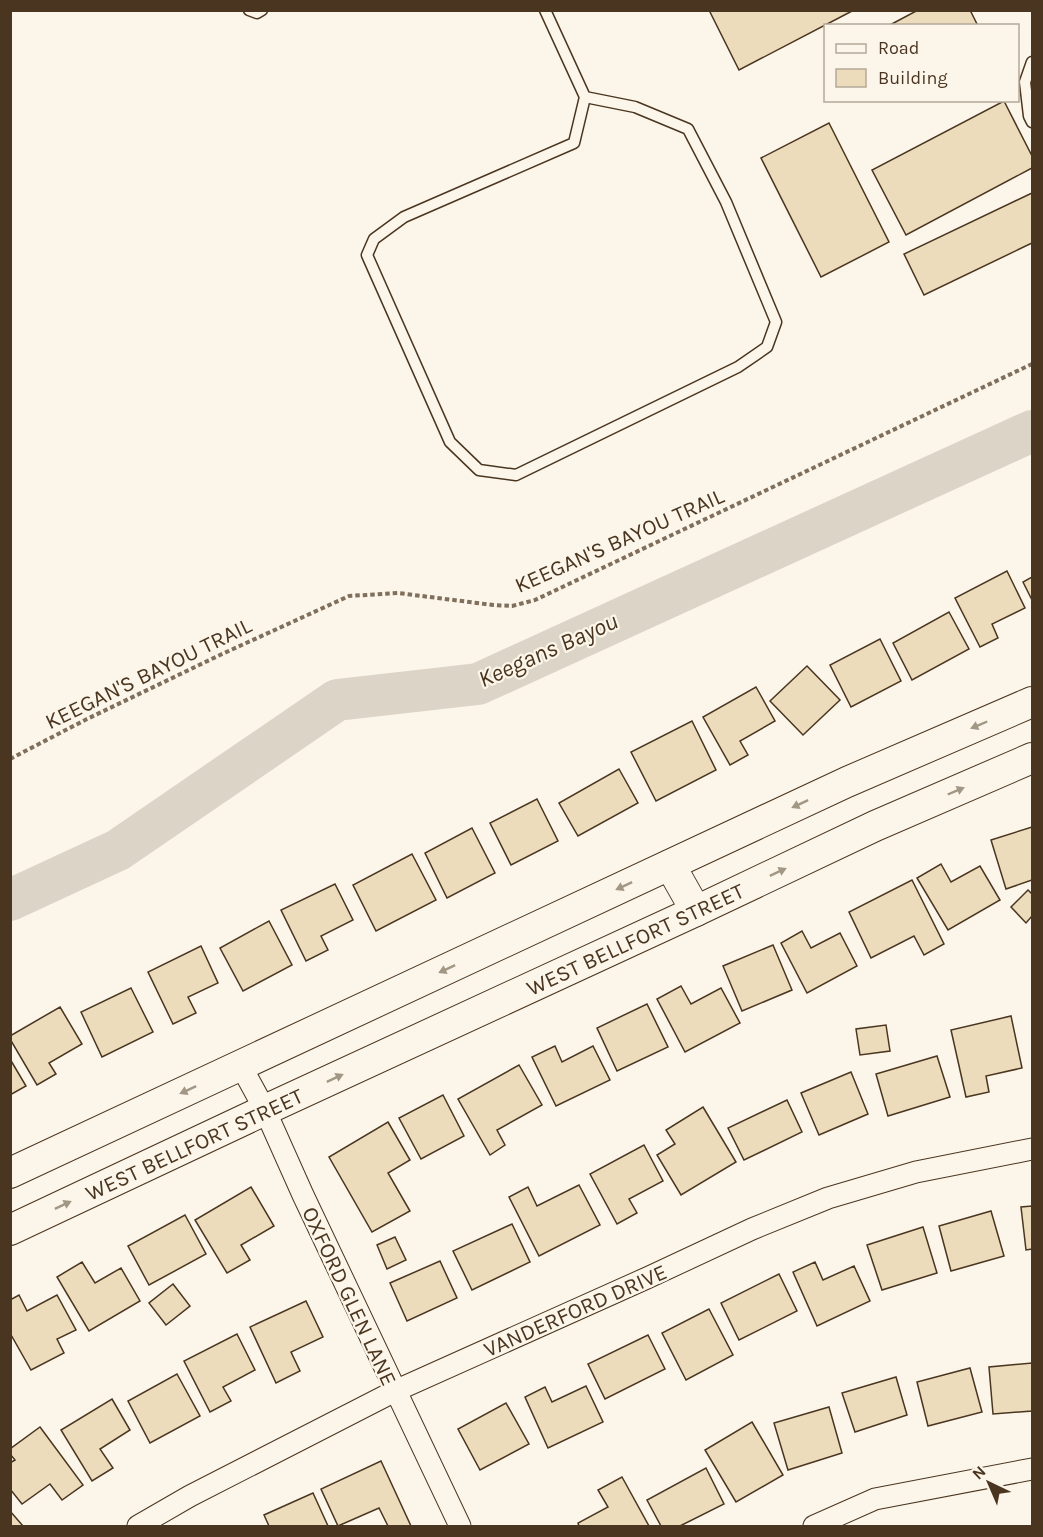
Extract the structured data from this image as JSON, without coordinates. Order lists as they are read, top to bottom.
{
  "streets": {
    "main road": ["WEST BELLFORT STREET"],
    "street": ["OXFORD GLEN LANE", "VANDERFORD DRIVE"],
    "path": ["KEEGAN'S BAYOU TRAIL"]
  },
  "crossings": [
    ["WEST BELLFORT STREET", "OXFORD GLEN LANE"],
    ["OXFORD GLEN LANE", "VANDERFORD DRIVE"]
  ],
  "water": ["Keegans Bayou"],
  "legend": ["Road", "Building"],
  "north": "top left"
}
